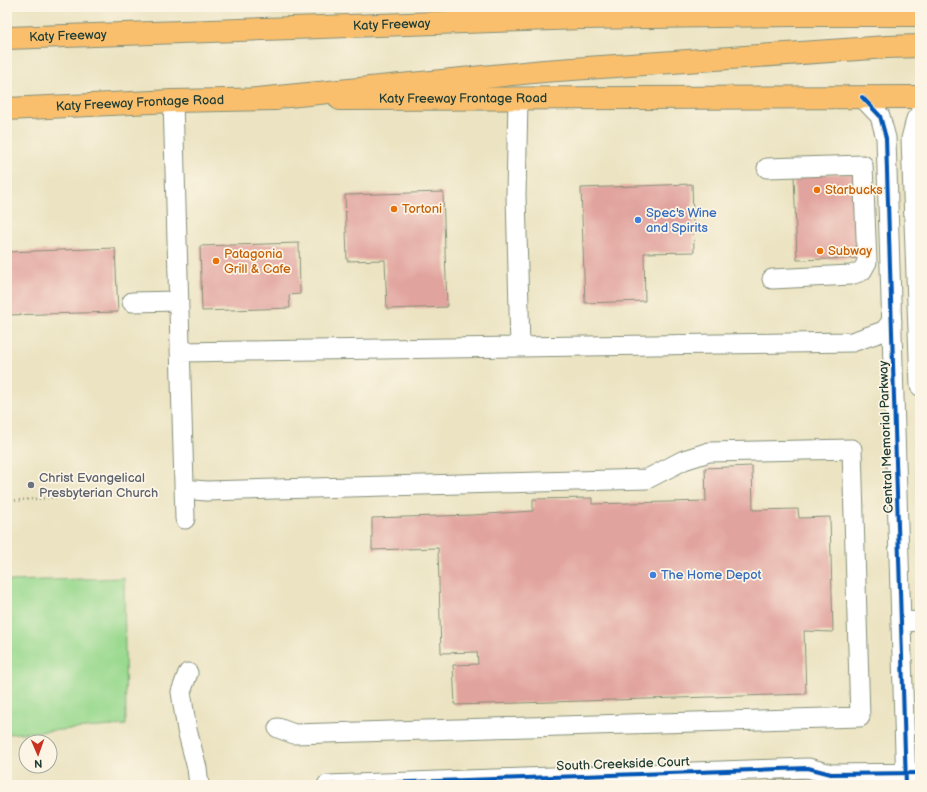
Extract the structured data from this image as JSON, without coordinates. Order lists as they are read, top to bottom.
{
  "streets": {
    "main road": ["Katy Freeway", "Katy Freeway Frontage Road"],
    "street": ["Central Memorial Parkway", "South Creekside Court"]
  },
  "crossings": [
    ["Katy Freeway Frontage Road", "Central Memorial Parkway"],
    ["Central Memorial Parkway", "South Creekside Court"]
  ],
  "places": [
    "Starbucks",
    "Tortoni",
    "Spec's Wine and Spirits",
    "Subway",
    "Patagonia Grill & Cafe",
    "Christ Evangelical Presbyterian Church",
    "The Home Depot"
  ],
  "north": "bottom"
}
